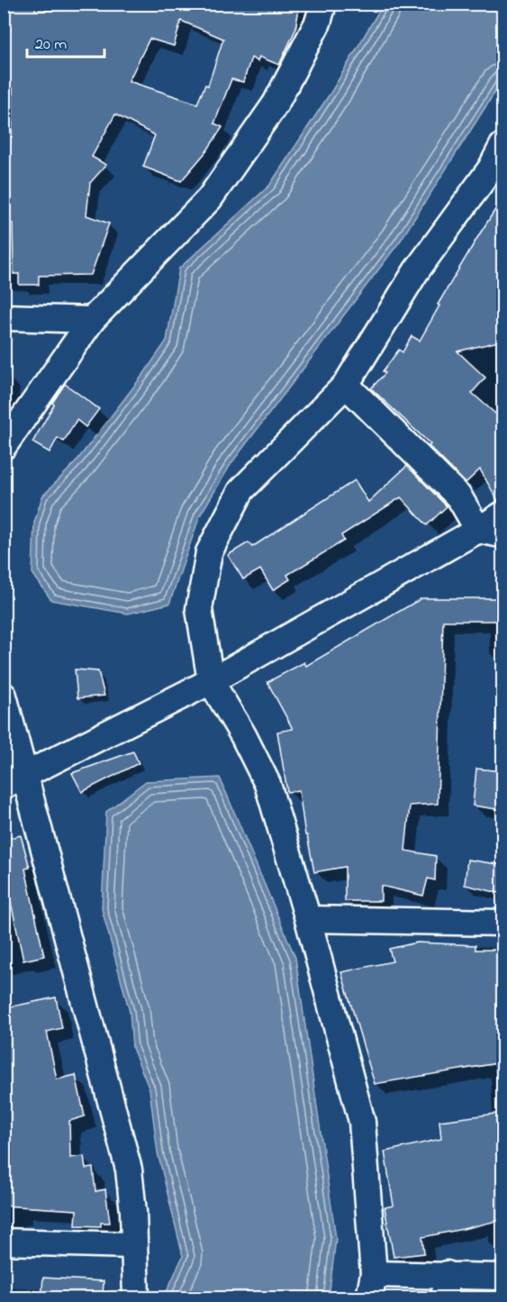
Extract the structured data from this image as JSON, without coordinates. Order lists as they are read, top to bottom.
{
  "scale_bar": "20 m"
}
